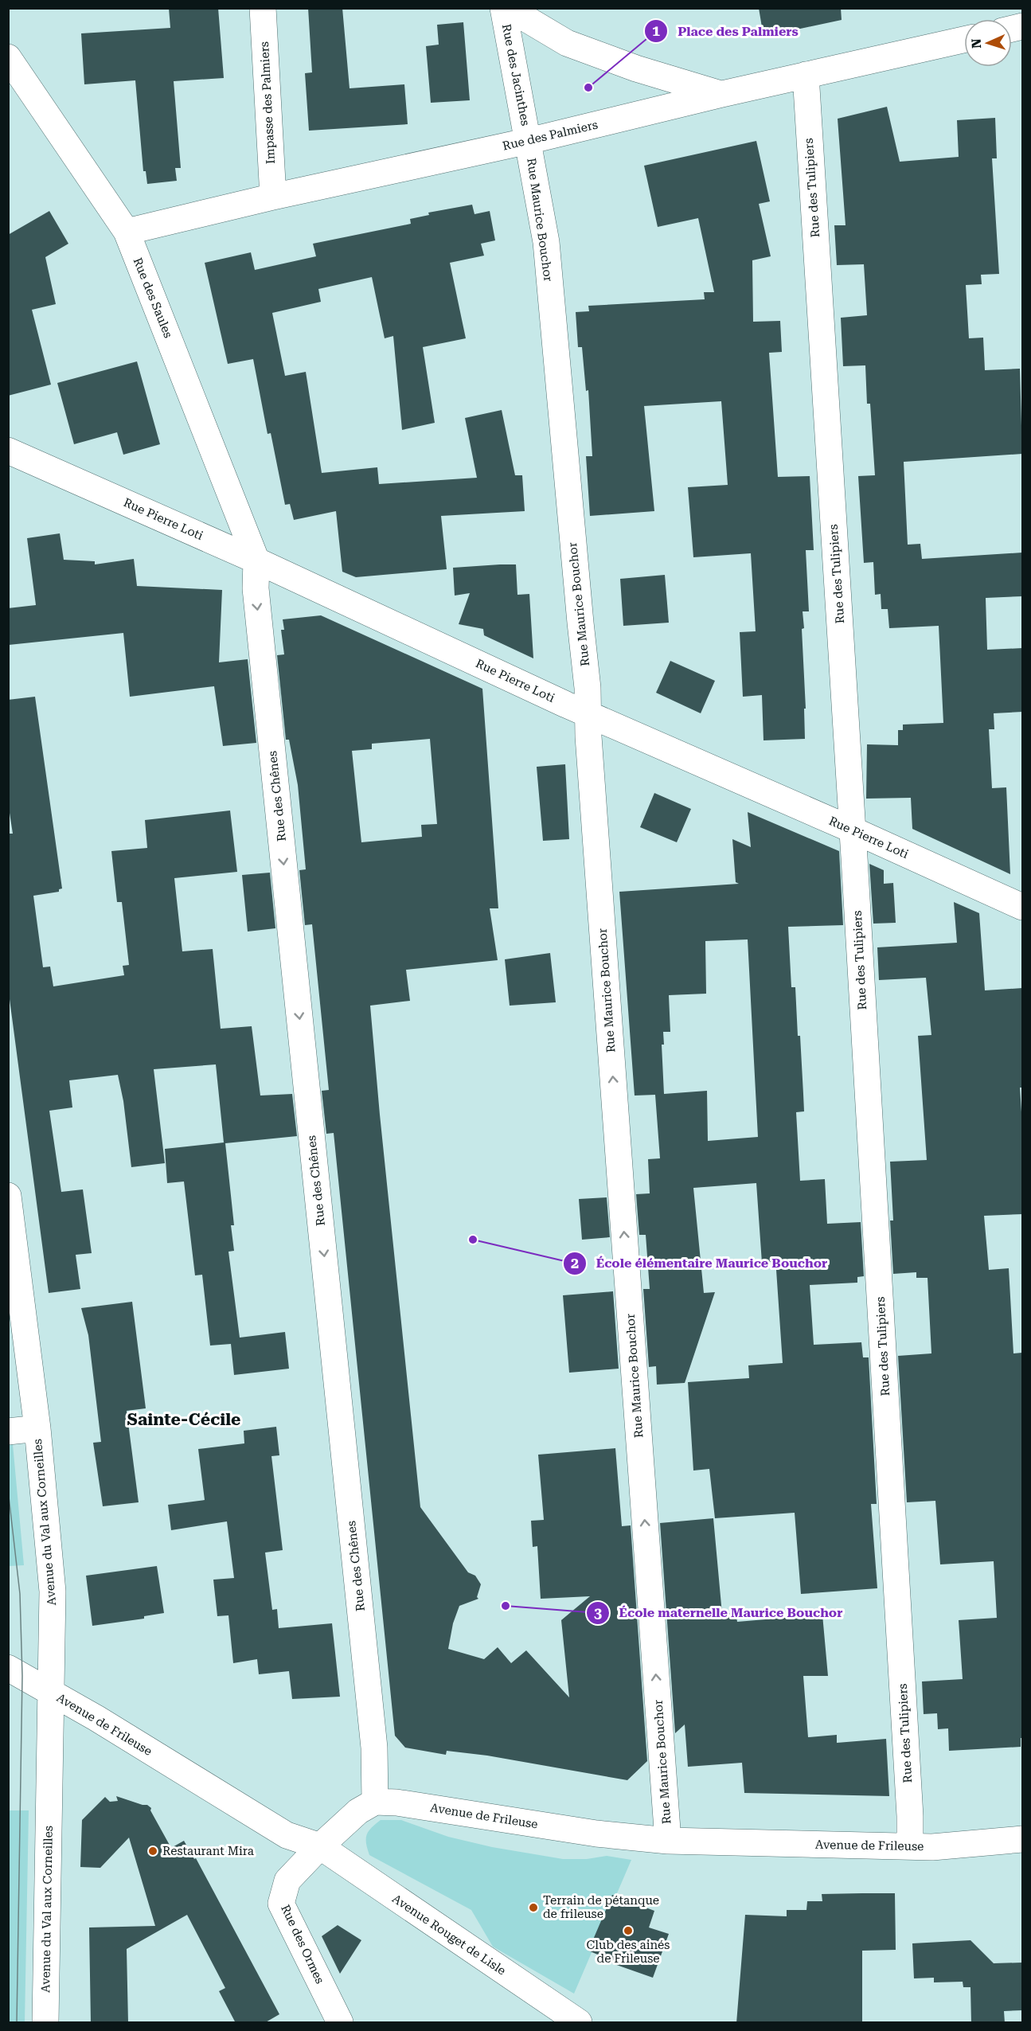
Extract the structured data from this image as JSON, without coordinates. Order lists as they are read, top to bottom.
{
  "streets": {
    "street": [
      "Rue des Jacinthes",
      "Impasse des Palmiers",
      "Rue des Palmiers",
      "Rue des Tulipiers",
      "Rue Maurice Bouchor",
      "Rue des Saules",
      "Rue Pierre Loti",
      "Rue des Chênes",
      "Avenue du Val aux Corneilles",
      "Avenue de Frileuse",
      "Avenue Rouget de Lisle",
      "Rue des Ormes"
    ]
  },
  "crossings": [
    ["Rue des Jacinthes", "Rue des Palmiers"],
    ["Rue des Jacinthes", "Rue Maurice Bouchor"],
    ["Impasse des Palmiers", "Rue des Palmiers"],
    ["Rue des Palmiers", "Rue des Tulipiers"],
    ["Rue des Palmiers", "Rue Maurice Bouchor"],
    ["Rue des Palmiers", "Rue des Saules"],
    ["Rue des Tulipiers", "Rue Pierre Loti"],
    ["Rue des Tulipiers", "Avenue de Frileuse"],
    ["Rue Maurice Bouchor", "Rue Pierre Loti"],
    ["Rue Maurice Bouchor", "Avenue de Frileuse"],
    ["Rue des Saules", "Rue Pierre Loti"],
    ["Rue des Saules", "Rue des Chênes"],
    ["Rue Pierre Loti", "Rue des Chênes"],
    ["Rue des Chênes", "Avenue de Frileuse"],
    ["Avenue du Val aux Corneilles", "Avenue de Frileuse"],
    ["Avenue de Frileuse", "Avenue Rouget de Lisle"],
    ["Avenue de Frileuse", "Rue des Ormes"],
    ["Avenue Rouget de Lisle", "Rue des Ormes"]
  ],
  "one_way": ["Rue Maurice Bouchor", "Rue des Chênes"],
  "districts": ["Sainte-Cécile"],
  "places": [
    "Place des Palmiers",
    "École élémentaire Maurice Bouchor",
    "École maternelle Maurice Bouchor",
    "Restaurant Mira",
    "Terrain de pétanque de frileuse",
    "Club des ainés de Frileuse"
  ],
  "north": "left"
}
